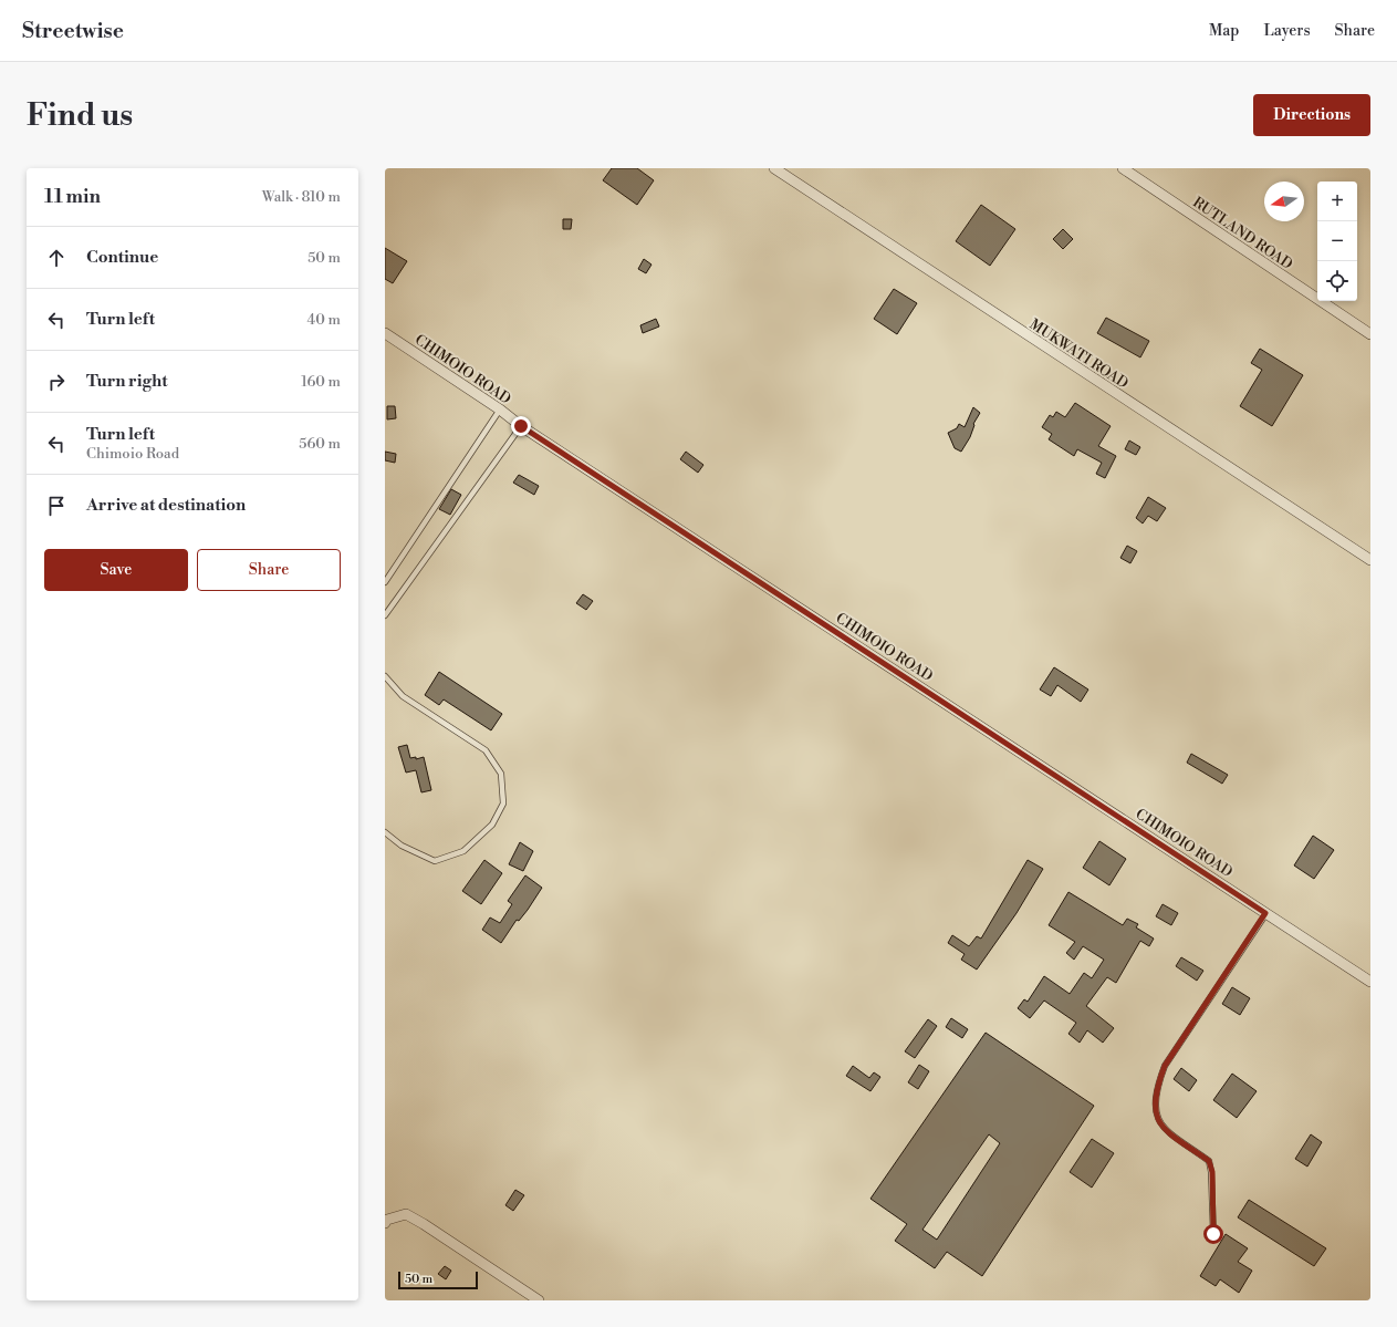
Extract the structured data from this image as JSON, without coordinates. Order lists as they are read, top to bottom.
{
  "streets": {
    "street": ["RUTLAND ROAD", "MUKWATI ROAD", "CHIMOIO ROAD"]
  },
  "scale_bar": "50 m",
  "north": "left",
  "page": {
    "header": "Streetwise",
    "nav": ["Map", "Layers", "Share"],
    "buttons": [
      "Directions",
      ["Save", "Share"]
    ],
    "title": "Find us",
    "heading": ["11 min", "Walk · 810 m"],
    "map_buttons": ["+", "−"],
    "list": [
      ["Continue", "50 m"],
      ["Turn left", "40 m"],
      ["Turn right", "160 m"],
      ["Turn left", "Chimoio Road", "560 m"],
      "Arrive at destination"
    ],
    "scale": "50 m"
  }
}
